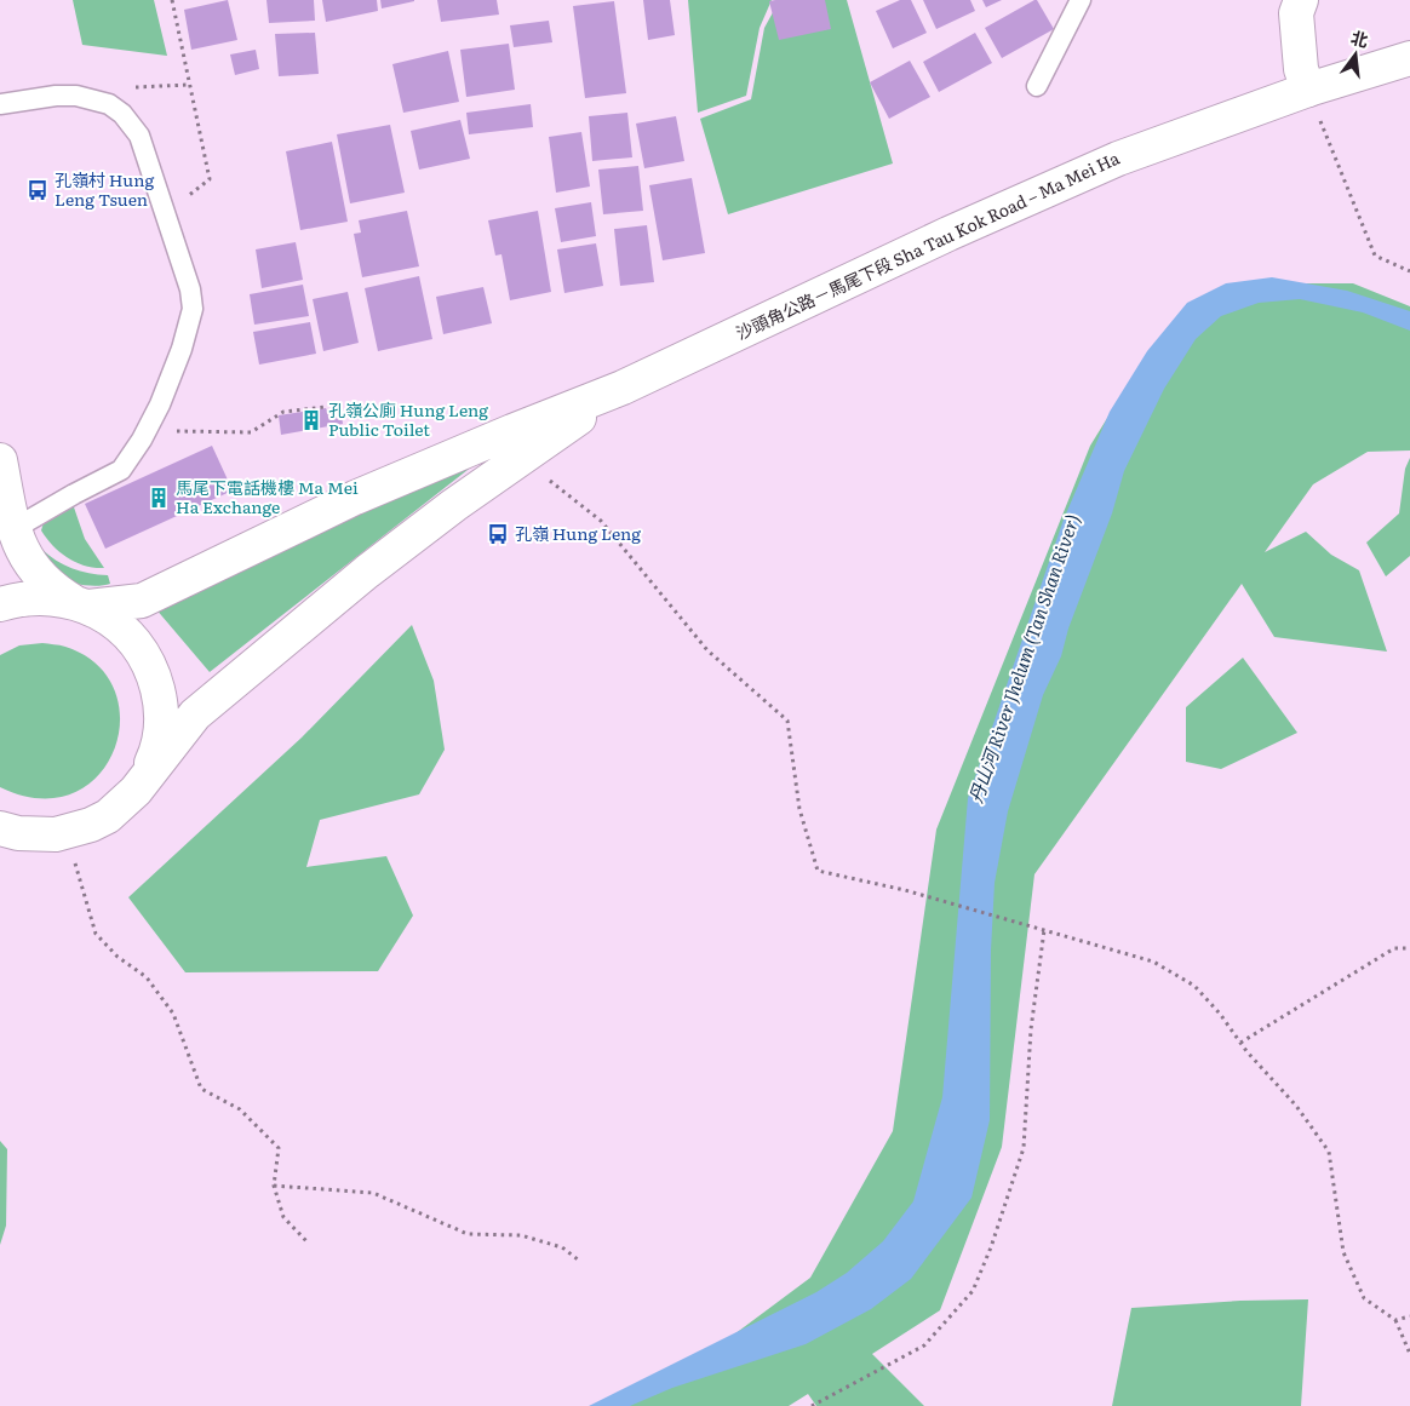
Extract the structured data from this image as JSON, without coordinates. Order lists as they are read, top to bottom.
{
  "streets": {
    "main road": ["沙頭角公路－馬尾下段 Sha Tau Kok Road – Ma Mei Ha"]
  },
  "water": ["丹山河 River Jhelum (Tan Shan River)"],
  "places": {
    "bus stop": ["孔嶺村 Hung Leng Tsuen", "孔嶺 Hung Leng"],
    "building": ["孔嶺公廁 Hung Leng Public Toilet", "馬尾下電話機樓 Ma Mei Ha Exchange"]
  },
  "north": "top"
}
